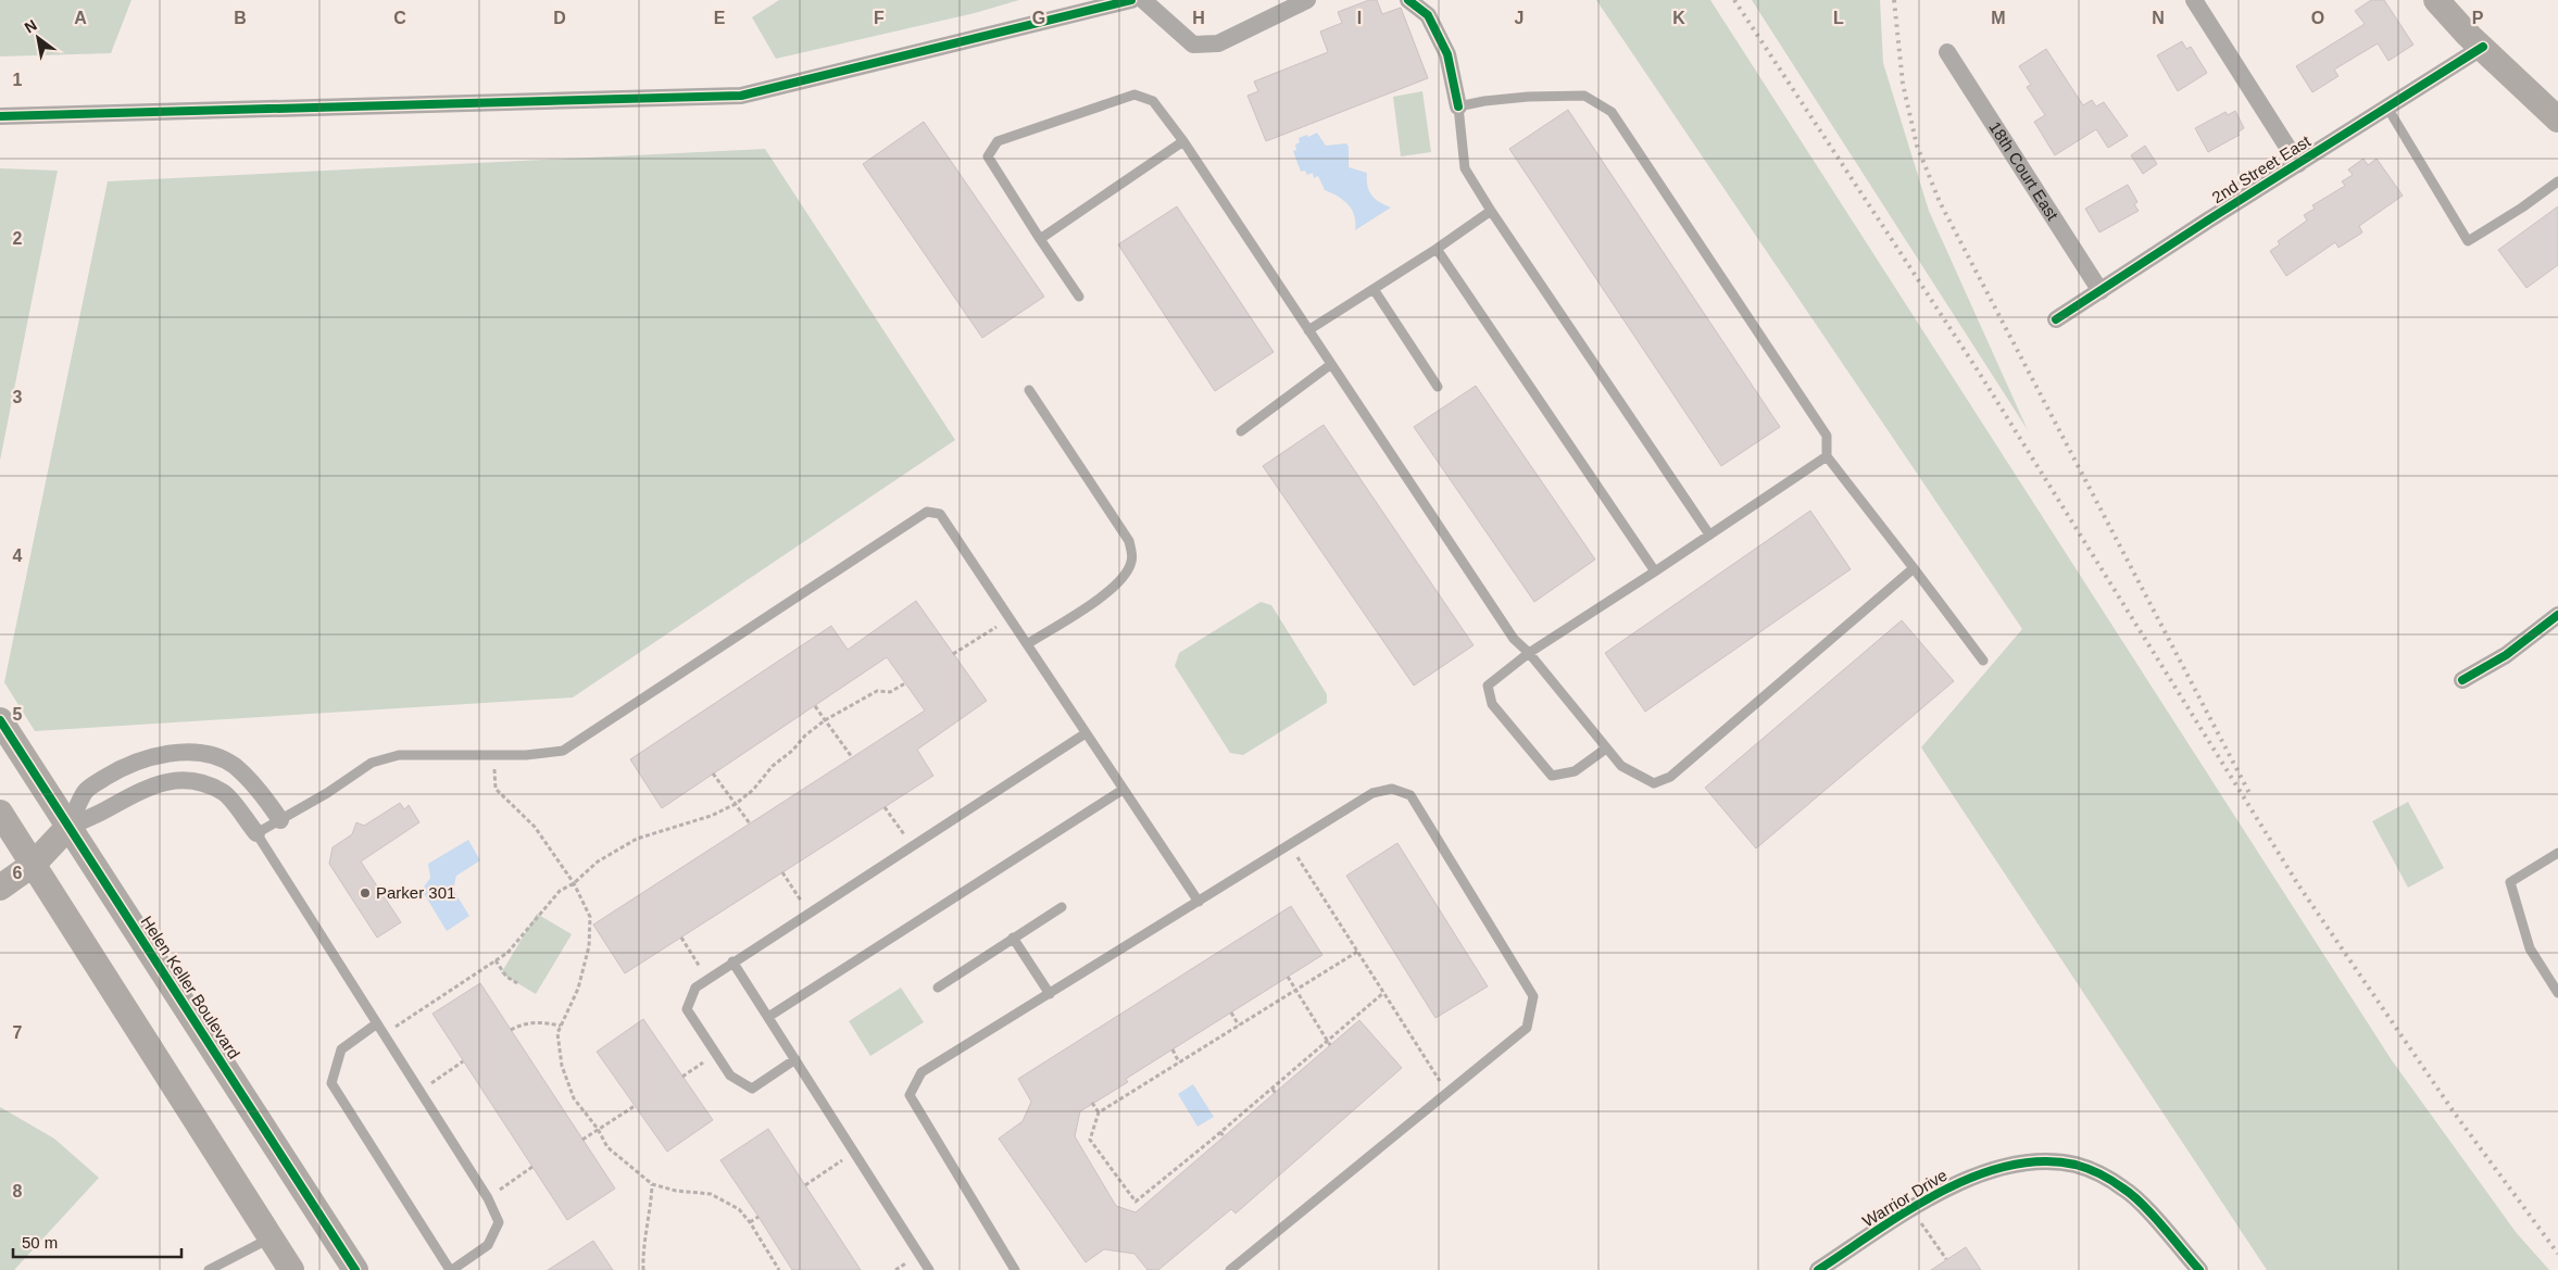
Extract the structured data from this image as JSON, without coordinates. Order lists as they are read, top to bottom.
{
  "streets": {
    "street": [
      "2nd Street East",
      "18th Court East",
      "Helen Keller Boulevard",
      "Warrior Drive"
    ]
  },
  "crossings": [
    ["2nd Street East", "18th Court East"]
  ],
  "places": ["Parker 301"],
  "scale_bar": "50 m",
  "north": "top left",
  "grid": {
    "columns": [
      "A",
      "B",
      "C",
      "D",
      "E",
      "F",
      "G",
      "H",
      "I",
      "J",
      "K",
      "L",
      "M",
      "N",
      "O",
      "P"
    ],
    "rows": [
      "1",
      "2",
      "3",
      "4",
      "5",
      "6",
      "7",
      "8"
    ]
  }
}
